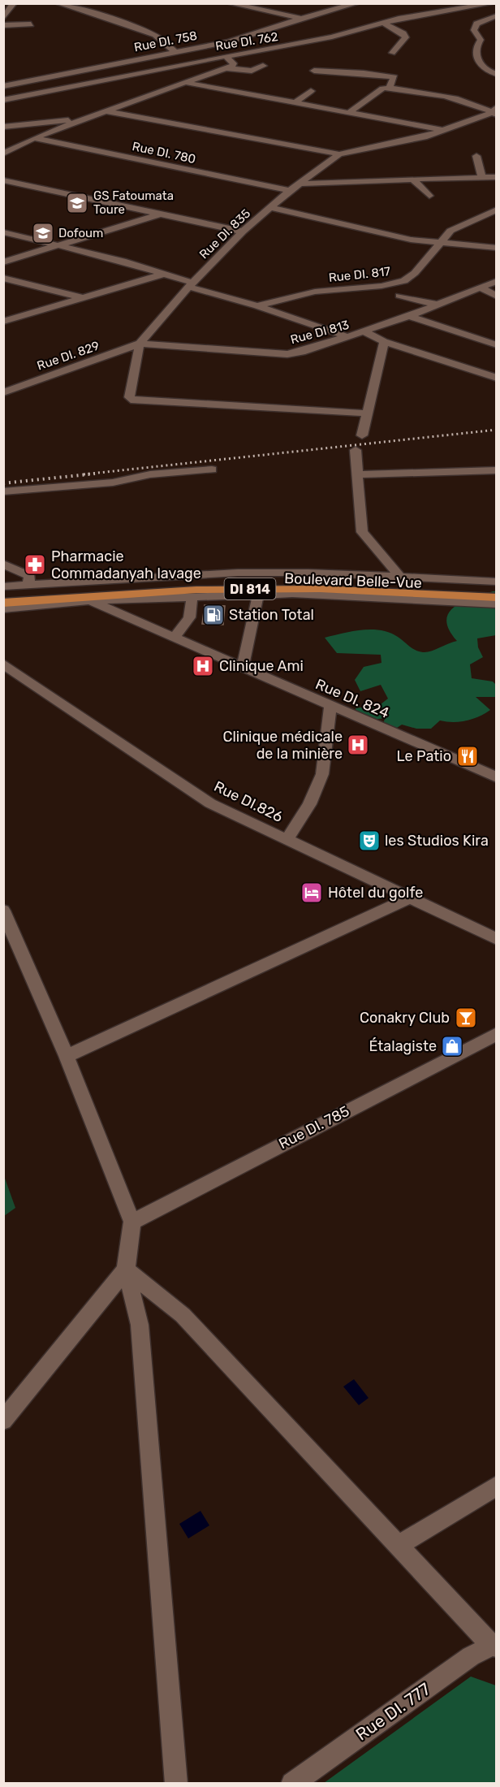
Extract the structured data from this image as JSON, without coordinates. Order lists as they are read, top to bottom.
{
  "streets": {
    "main road": ["Boulevard Belle-Vue", "DI 814"],
    "street": [
      "Rue DI. 758",
      "Rue DI. 762",
      "Rue DI. 780",
      "Rue DI. 835",
      "Rue DI. 817",
      "Rue DI 813",
      "Rue DI. 829",
      "Rue DI. 824",
      "Rue DI.826",
      "Rue DI. 785",
      "Rue DI. 777"
    ]
  },
  "crossings": [
    ["Rue DI. 780", "Rue DI. 835"],
    ["Rue DI. 835", "Rue DI 813"],
    ["Rue DI. 835", "Rue DI. 829"],
    ["Rue DI 813", "Rue DI. 829"],
    ["Boulevard Belle-Vue", "Rue DI. 824"]
  ],
  "places": {
    "school or university": ["GS Fatoumata Toure", "Dofoum"],
    "pharmacy": ["Pharmacie Commadanyah lavage"],
    "fuel station": ["Station Total"],
    "hospital": ["Clinique Ami", "Clinique médicale de la minière"],
    "restaurant": ["Le Patio"],
    "theatre": ["les Studios Kira"],
    "hotel": ["Hôtel du golfe"],
    "bar": ["Conakry Club"],
    "shop": ["Étalagiste"]
  }
}
